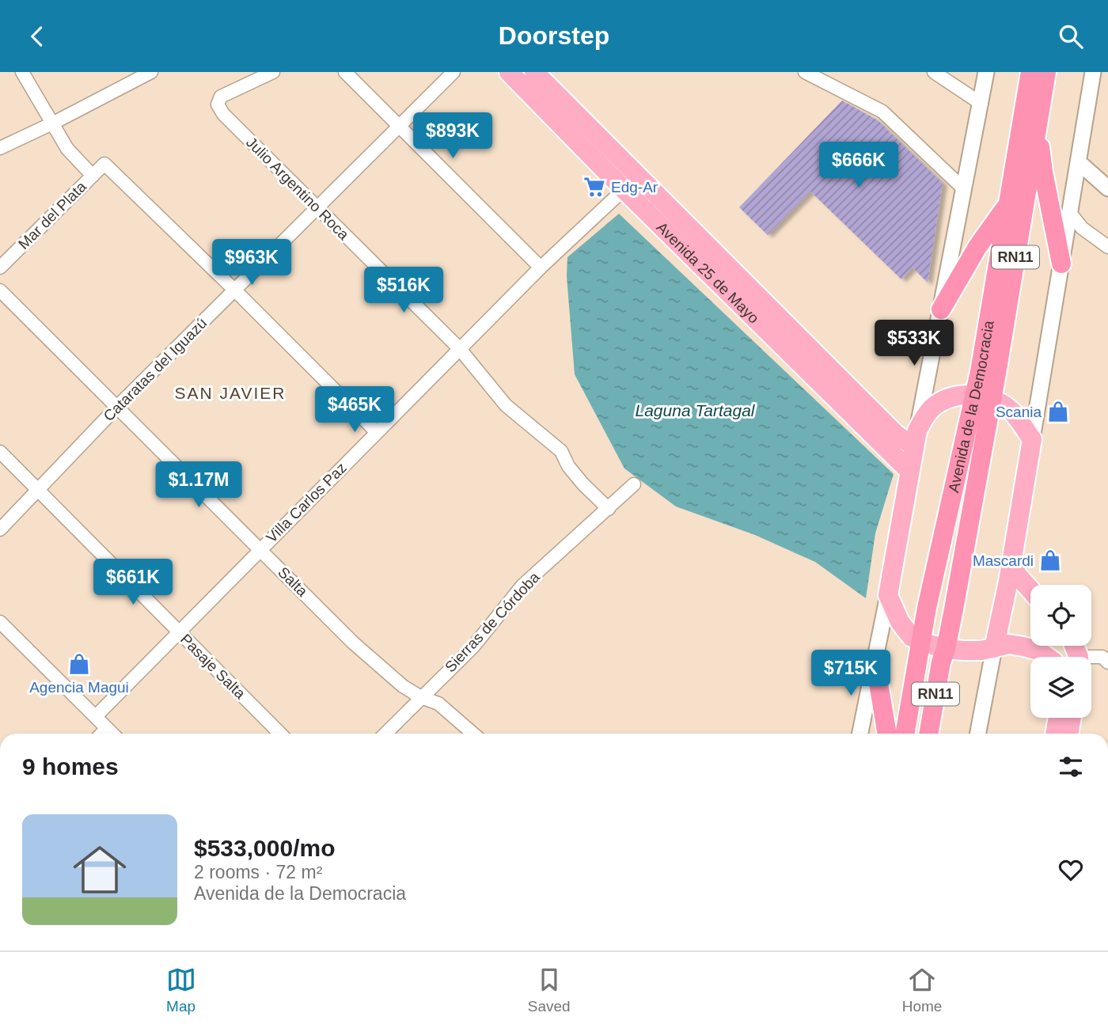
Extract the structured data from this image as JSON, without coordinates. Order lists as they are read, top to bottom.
{
  "streets": {
    "highway": ["RN11", "Avenida de la Democracia"],
    "main road": ["Avenida 25 de Mayo"],
    "street": [
      "Julio Argentino Roca",
      "Mar del Plata",
      "Cataratas del Iguazú",
      "Villa Carlos Paz",
      "Salta",
      "Sierras de Córdoba",
      "Pasaje Salta"
    ]
  },
  "crossings": [
    ["Julio Argentino Roca", "Cataratas del Iguazú"],
    ["Julio Argentino Roca", "Villa Carlos Paz"],
    ["Julio Argentino Roca", "Sierras de Córdoba"],
    ["Mar del Plata", "Cataratas del Iguazú"],
    ["RN11", "Avenida de la Democracia"],
    ["Avenida 25 de Mayo", "Villa Carlos Paz"],
    ["Cataratas del Iguazú", "Salta"],
    ["Cataratas del Iguazú", "Pasaje Salta"],
    ["Villa Carlos Paz", "Salta"],
    ["Villa Carlos Paz", "Pasaje Salta"],
    ["Salta", "Sierras de Córdoba"]
  ],
  "districts": ["SAN JAVIER"],
  "water": ["Laguna Tartagal"],
  "places": {
    "supermarket": ["Edg-Ar"],
    "shop": ["Scania", "Mascardi", "Agencia Magui"]
  },
  "page": {
    "header": "Doorstep",
    "price": [
      "$893K",
      "$666K",
      "$963K",
      "$516K",
      "$533K",
      "$465K",
      "$1.17M",
      "$661K",
      "$715K"
    ],
    "heading": "9 homes",
    "list": [
      {
        "name": "$533,000/mo",
        "note": "2 rooms · 72 m² · Avenida de la Democracia"
      }
    ],
    "tabs": ["Map", "Saved", "Home"]
  }
}
